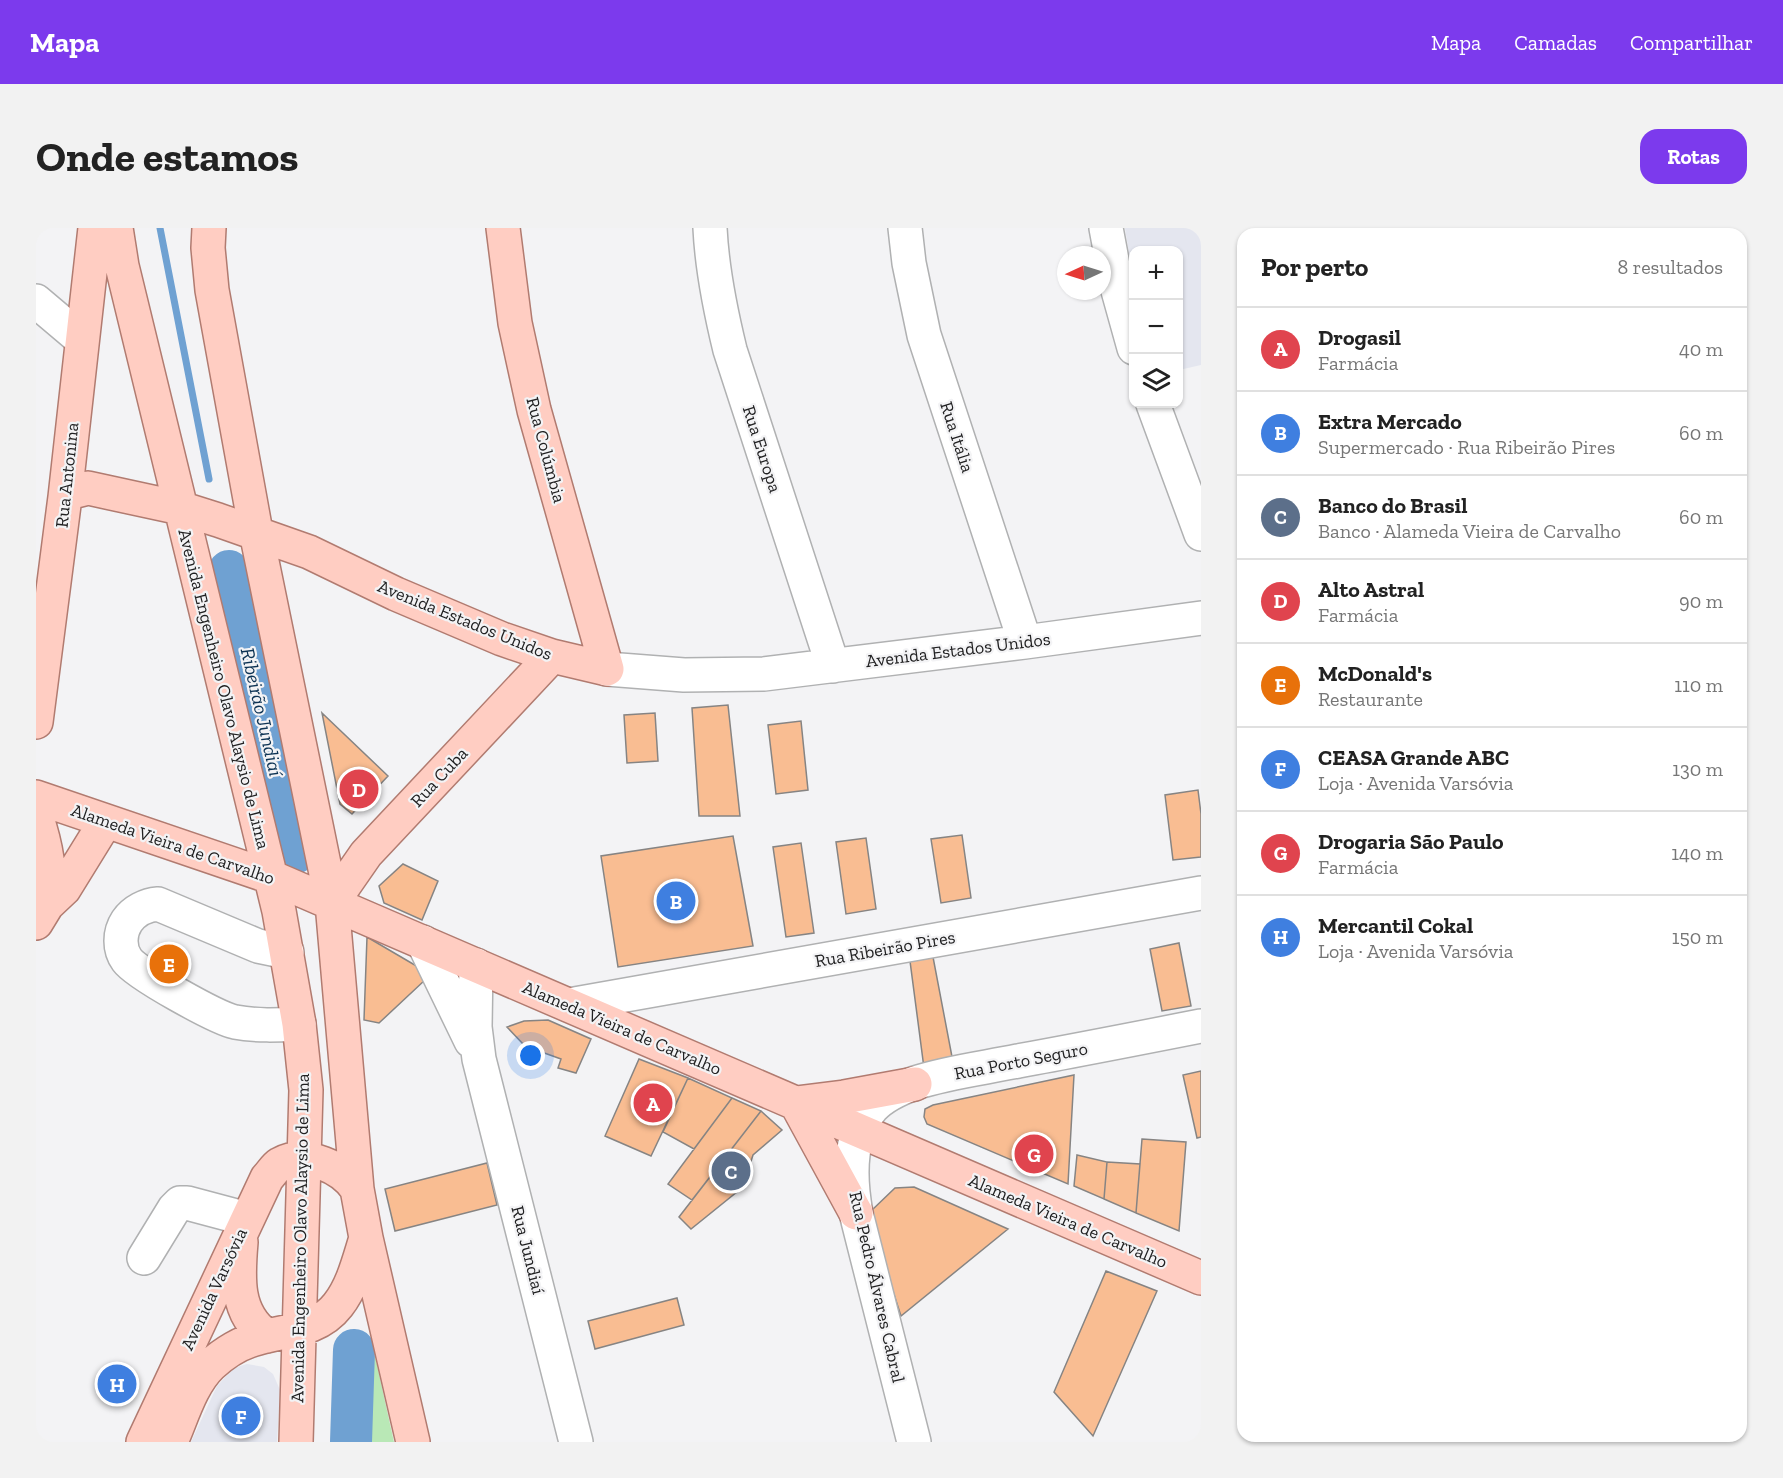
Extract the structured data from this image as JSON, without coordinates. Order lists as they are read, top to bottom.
{
  "streets": {
    "main road": [
      "Rua Colúmbia",
      "Rua Antonina",
      "Avenida Estados Unidos",
      "Avenida Engenheiro Olavo Alaysio de Lima",
      "Rua Cuba",
      "Alameda Vieira de Carvalho",
      "Avenida Varsóvia"
    ],
    "street": [
      "Rua Itália",
      "Rua Europa",
      "Rua Ribeirão Pires",
      "Rua Porto Seguro",
      "Rua Jundiaí",
      "Rua Pedro Álvares Cabral"
    ]
  },
  "crossings": [
    ["Rua Itália", "Avenida Estados Unidos"],
    ["Rua Europa", "Avenida Estados Unidos"],
    ["Rua Colúmbia", "Avenida Estados Unidos"],
    ["Rua Antonina", "Avenida Estados Unidos"],
    ["Avenida Estados Unidos", "Avenida Engenheiro Olavo Alaysio de Lima"],
    ["Avenida Estados Unidos", "Rua Cuba"],
    ["Avenida Engenheiro Olavo Alaysio de Lima", "Alameda Vieira de Carvalho"],
    ["Avenida Engenheiro Olavo Alaysio de Lima", "Avenida Varsóvia"],
    ["Rua Cuba", "Alameda Vieira de Carvalho"],
    ["Alameda Vieira de Carvalho", "Rua Ribeirão Pires"],
    ["Alameda Vieira de Carvalho", "Rua Porto Seguro"],
    ["Alameda Vieira de Carvalho", "Rua Jundiaí"],
    ["Alameda Vieira de Carvalho", "Rua Pedro Álvares Cabral"],
    ["Rua Porto Seguro", "Rua Pedro Álvares Cabral"]
  ],
  "water": ["Ribeirão Jundiaí"],
  "north": "left",
  "page": {
    "header": "Mapa",
    "nav": ["Mapa", "Camadas", "Compartilhar"],
    "buttons": "Rotas",
    "title": "Onde estamos",
    "heading": ["Por perto", "8 resultados"],
    "map_buttons": ["+", "−"],
    "list": [
      {
        "mark": "A",
        "name": "Drogasil",
        "note": "Farmácia",
        "value": "40 m"
      },
      {
        "mark": "B",
        "name": "Extra Mercado",
        "note": "Supermercado · Rua Ribeirão Pires",
        "value": "60 m"
      },
      {
        "mark": "C",
        "name": "Banco do Brasil",
        "note": "Banco · Alameda Vieira de Carvalho",
        "value": "60 m"
      },
      {
        "mark": "D",
        "name": "Alto Astral",
        "note": "Farmácia",
        "value": "90 m"
      },
      {
        "mark": "E",
        "name": "McDonald's",
        "note": "Restaurante",
        "value": "110 m"
      },
      {
        "mark": "F",
        "name": "CEASA Grande ABC",
        "note": "Loja · Avenida Varsóvia",
        "value": "130 m"
      },
      {
        "mark": "G",
        "name": "Drogaria São Paulo",
        "note": "Farmácia",
        "value": "140 m"
      },
      {
        "mark": "H",
        "name": "Mercantil Cokal",
        "note": "Loja · Avenida Varsóvia",
        "value": "150 m"
      }
    ],
    "pins": [
      "D",
      "B",
      "E",
      "A",
      "G",
      "C",
      "H",
      "F"
    ]
  }
}
